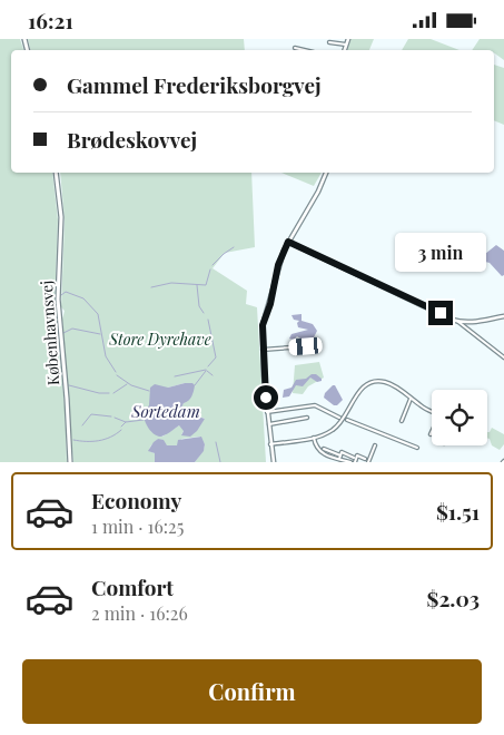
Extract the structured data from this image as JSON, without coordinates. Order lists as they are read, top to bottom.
{
  "streets": {
    "main road": ["Københavnsvej"]
  },
  "water": ["Sortedam"],
  "parks": ["Store Dyrehave"],
  "page": {
    "status": "16:21",
    "banner": ["Gammel Frederiksborgvej", "Brødeskovvej"],
    "bubble": "3 min",
    "list": [
      {
        "name": "Economy",
        "note": "1 min · 16:25",
        "value": "$1.51"
      },
      {
        "name": "Comfort",
        "note": "2 min · 16:26",
        "value": "$2.03"
      }
    ],
    "buttons": "Confirm"
  }
}
